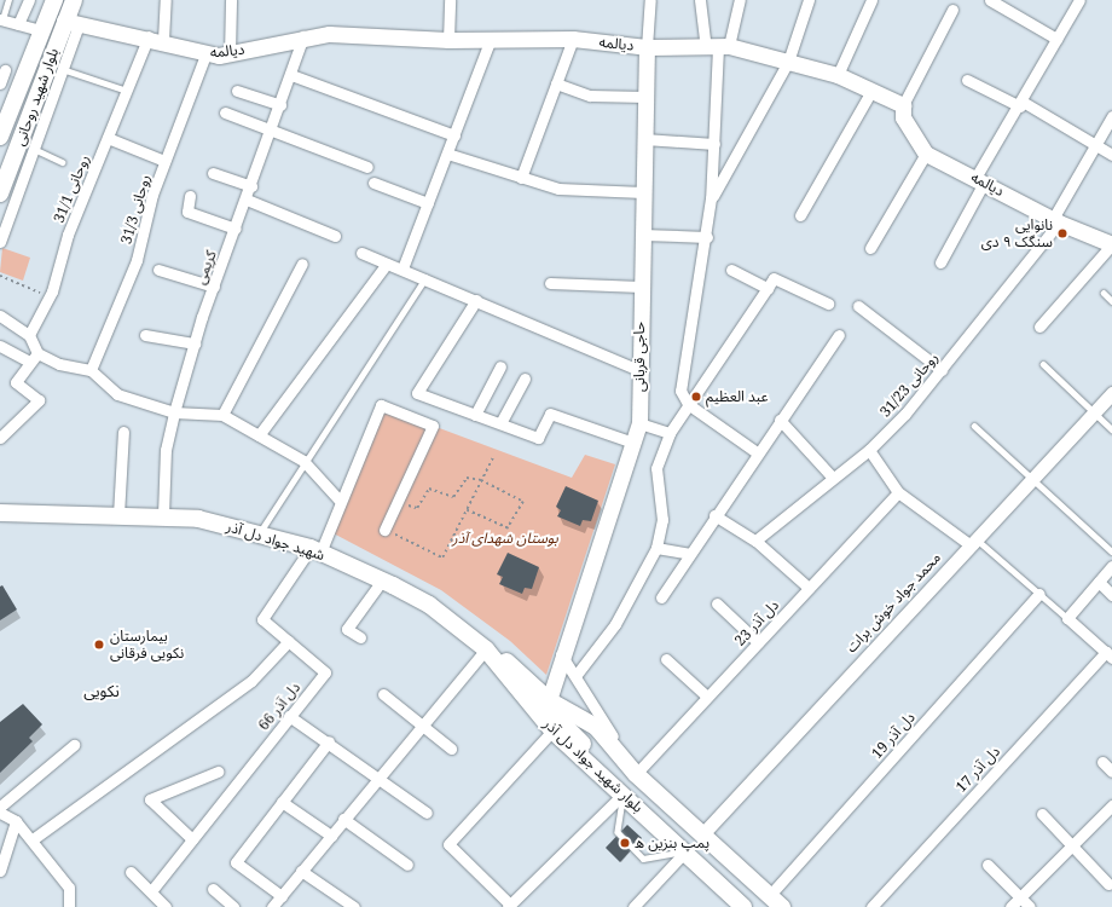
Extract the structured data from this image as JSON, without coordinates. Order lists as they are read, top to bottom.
{
  "streets": {
    "main road": [
      "دیالمه",
      "بلوار شهید روحانی",
      "حاجی قربانی",
      "شهید جواد دل آذر",
      "بلوار شهید جواد دل آذر"
    ],
    "street": [
      "روحانی 31/1",
      "روحانی 31/3",
      "کریمی",
      "روحانی 31/23",
      "محمد جواد خوش برات",
      "دل آذر 23",
      "دل آذر 66",
      "دل آذر 19",
      "دل آذر 17"
    ]
  },
  "crossings": [
    ["دیالمه", "بلوار شهید روحانی"],
    ["دیالمه", "روحانی 31/1"],
    ["دیالمه", "روحانی 31/3"],
    ["دیالمه", "کریمی"],
    ["دیالمه", "حاجی قربانی"],
    ["دیالمه", "روحانی 31/23"],
    ["کریمی", "شهید جواد دل آذر"],
    ["حاجی قربانی", "بلوار شهید جواد دل آذر"],
    ["شهید جواد دل آذر", "دل آذر 66"],
    ["شهید جواد دل آذر", "بلوار شهید جواد دل آذر"],
    ["محمد جواد خوش برات", "بلوار شهید جواد دل آذر"],
    ["دل آذر 23", "بلوار شهید جواد دل آذر"],
    ["دل آذر 19", "بلوار شهید جواد دل آذر"]
  ],
  "districts": ["نکویی"],
  "parks": ["بوستان شهدای آذر"],
  "places": [
    "نانوایی سنگک ۹ دی",
    "عبد العظيم",
    "بیمارستان نکویی فرقانی",
    "پمپ بنزین ه"
  ]
}
